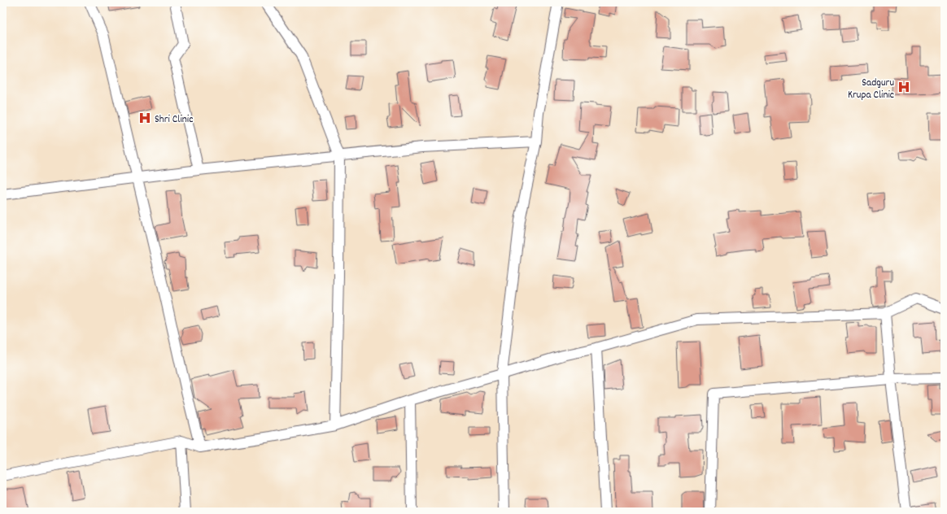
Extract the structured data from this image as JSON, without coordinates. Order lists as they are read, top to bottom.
{
  "places": {
    "hospital": ["Sadguru Krupa Clinic", "Shri Clinic"]
  }
}
